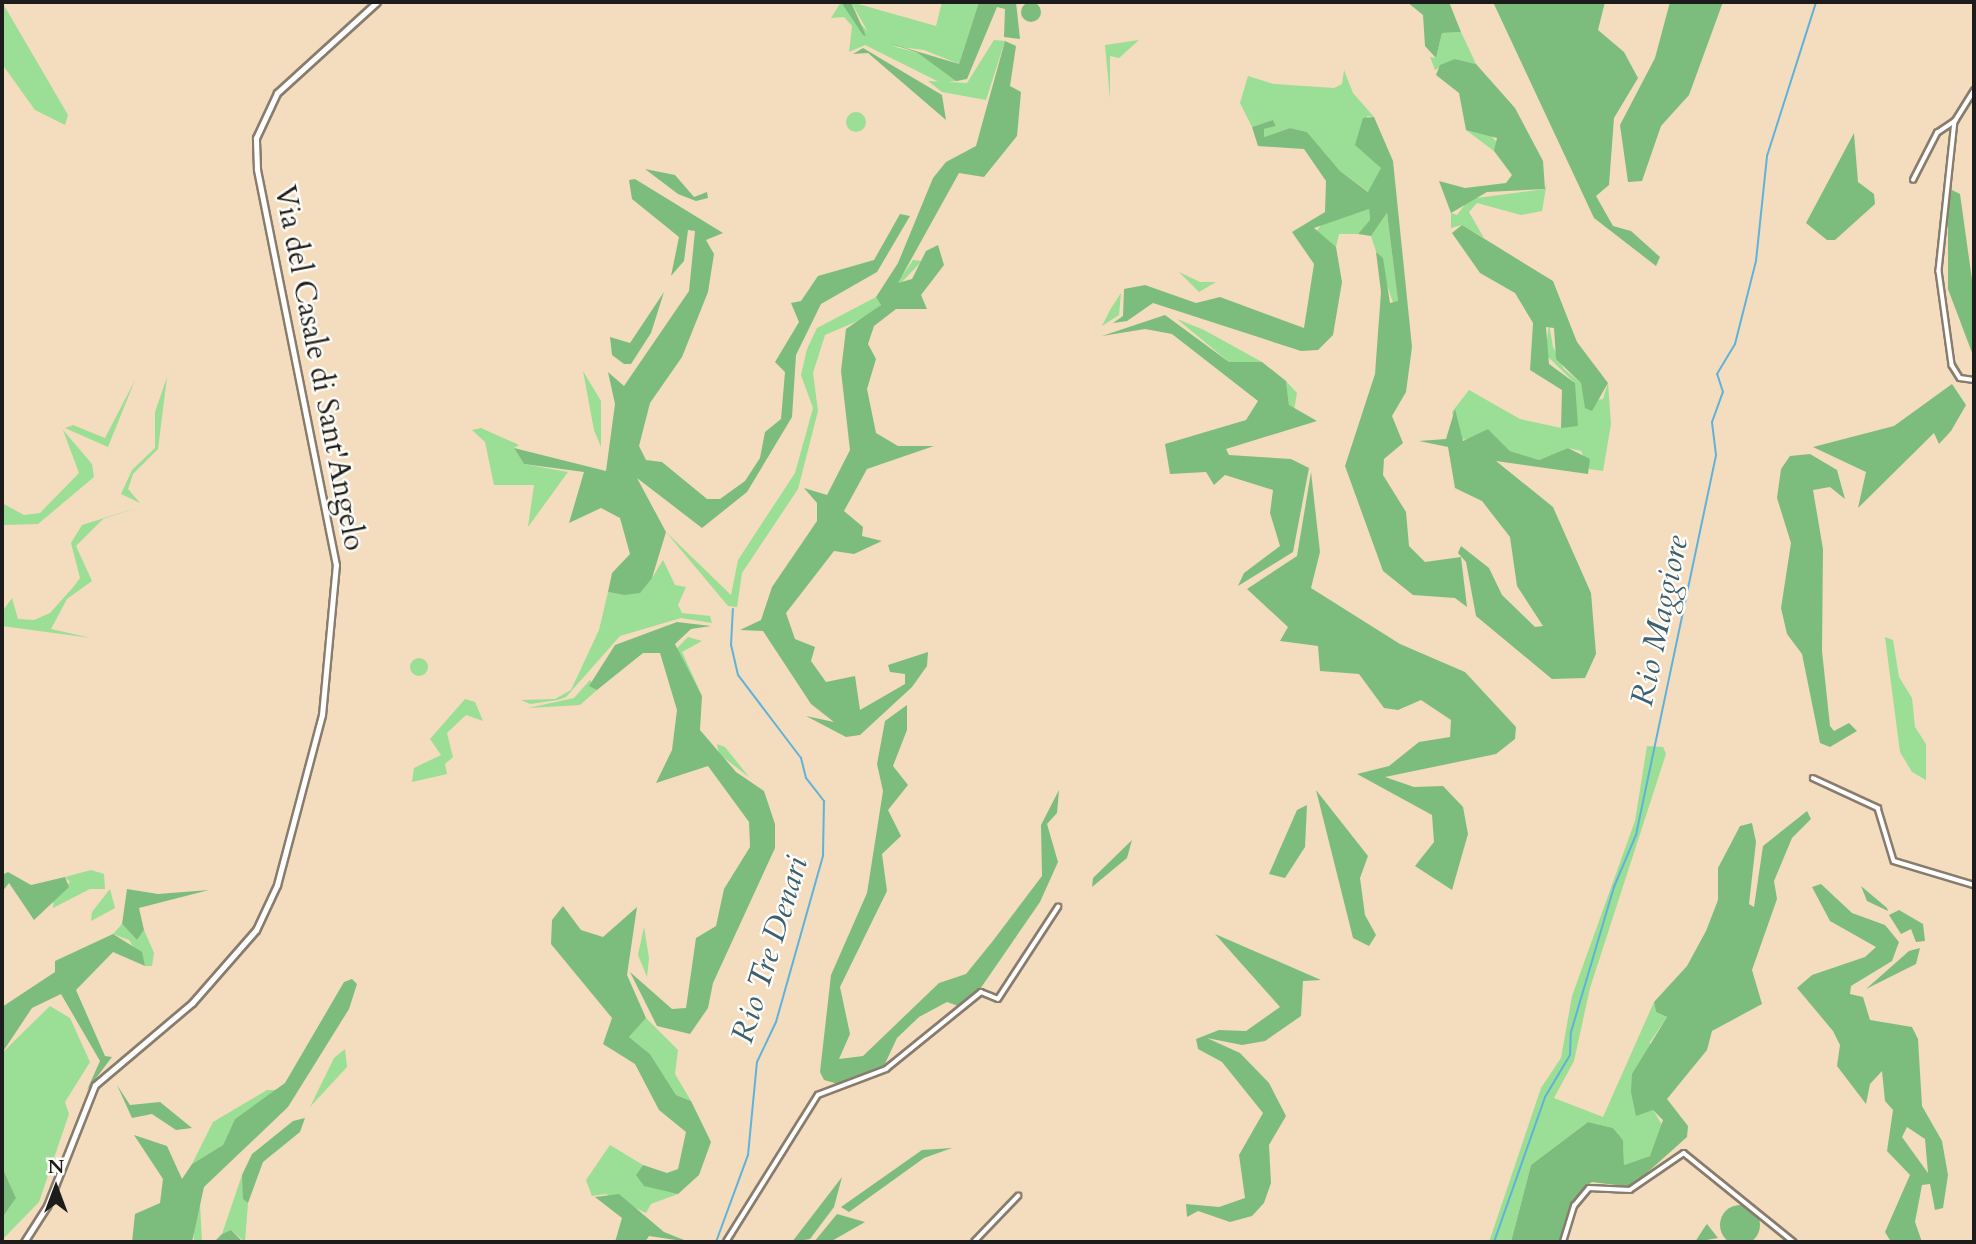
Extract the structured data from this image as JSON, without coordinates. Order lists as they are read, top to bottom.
{
  "streets": {
    "main road": ["Via del Casale di Sant'Angelo"]
  },
  "water": ["Rio Maggiore", "Rio Tre Denari"],
  "north": "top"
}
